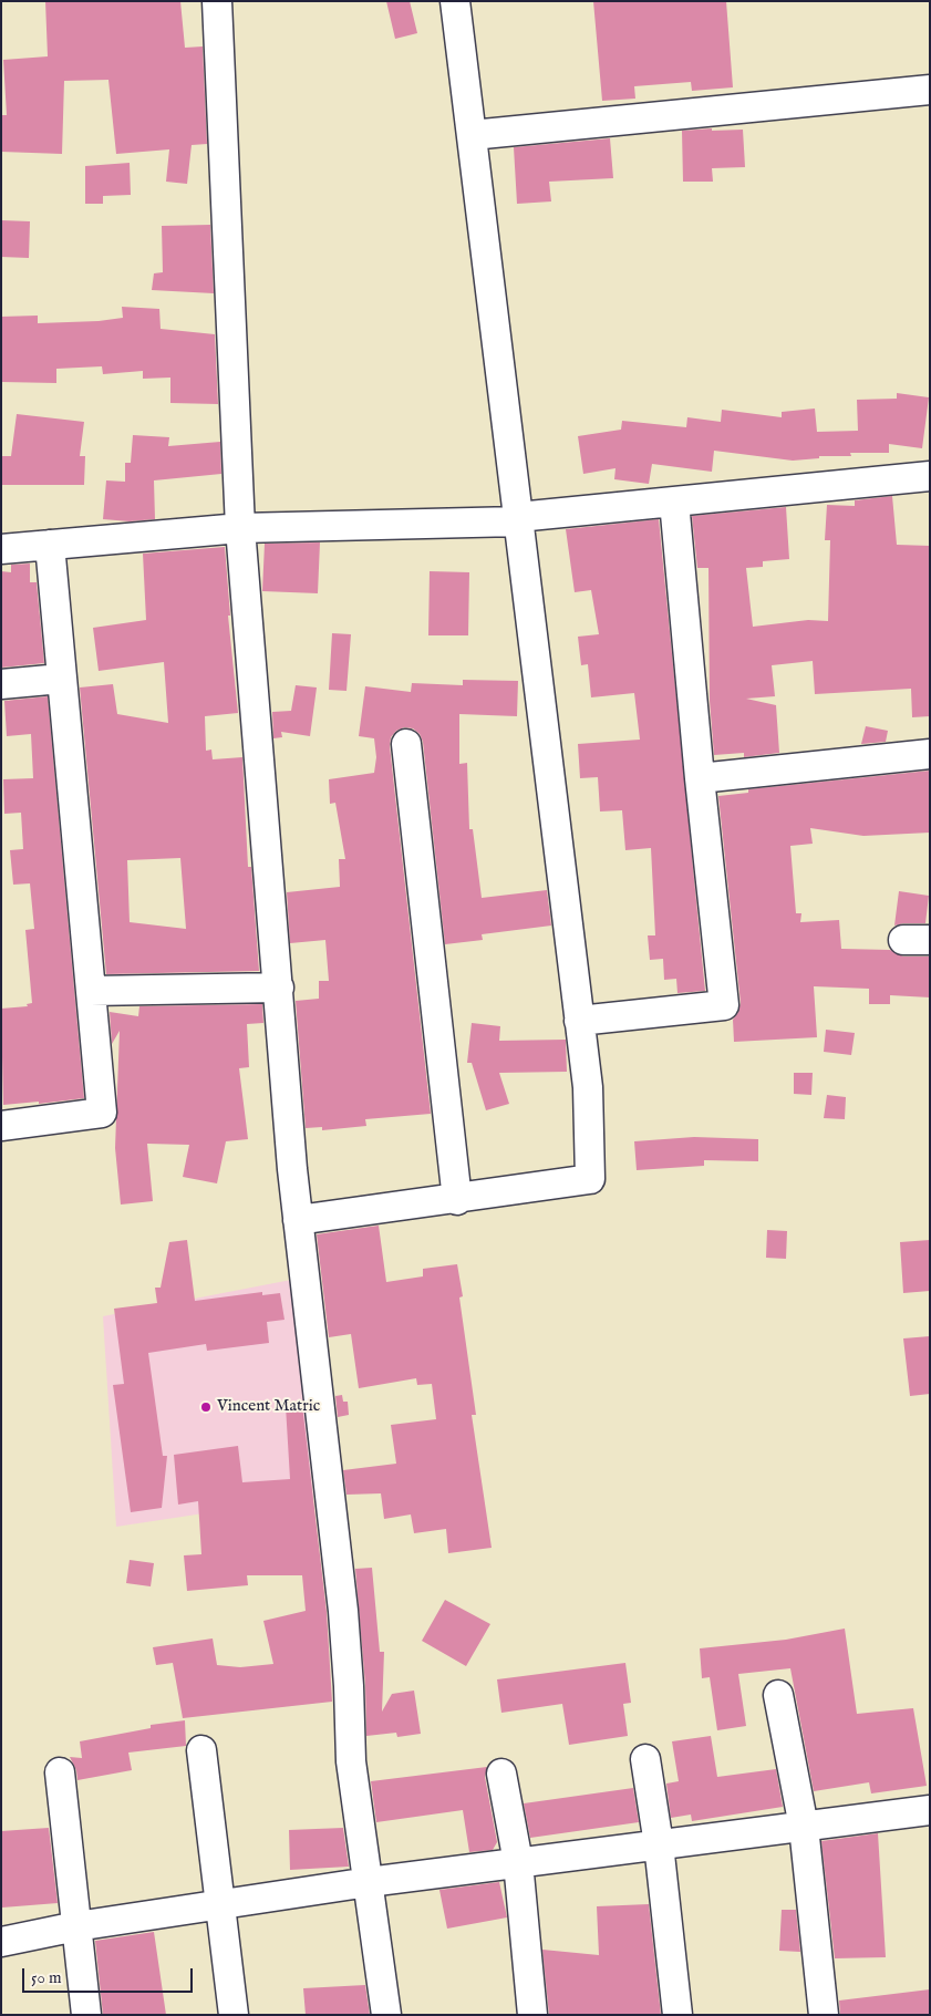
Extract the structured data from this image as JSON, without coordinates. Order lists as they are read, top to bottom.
{
  "places": ["Vincent Matric"],
  "scale_bar": "50 m"
}
